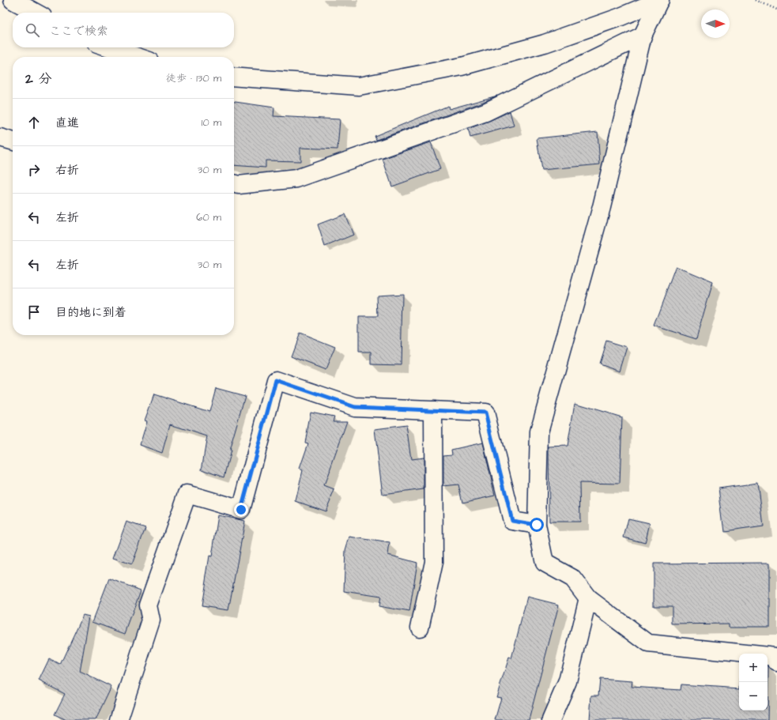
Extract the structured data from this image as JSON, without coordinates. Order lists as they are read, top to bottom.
{
  "north": "right",
  "page": {
    "search": "ここで検索",
    "heading": ["2 分", "徒歩 · 130 m"],
    "list": [
      ["直進", "10 m"],
      ["右折", "30 m"],
      ["左折", "60 m"],
      ["左折", "30 m"],
      "目的地に到着"
    ],
    "map_buttons": ["+", "−"]
  }
}
